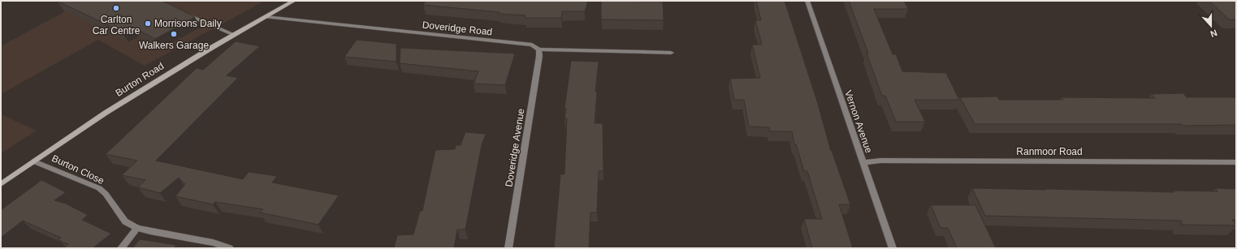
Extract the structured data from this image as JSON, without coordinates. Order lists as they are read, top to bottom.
{
  "streets": {
    "main road": ["Burton Road"],
    "street": [
      "Doveridge Road",
      "Vernon Avenue",
      "Doveridge Avenue",
      "Ranmoor Road",
      "Burton Close"
    ]
  },
  "crossings": [
    ["Doveridge Road", "Burton Road"],
    ["Doveridge Road", "Doveridge Avenue"],
    ["Burton Road", "Burton Close"],
    ["Vernon Avenue", "Ranmoor Road"]
  ],
  "places": ["Carlton Car Centre", "Morrisons Daily", "Walkers Garage"],
  "north": "bottom"
}
